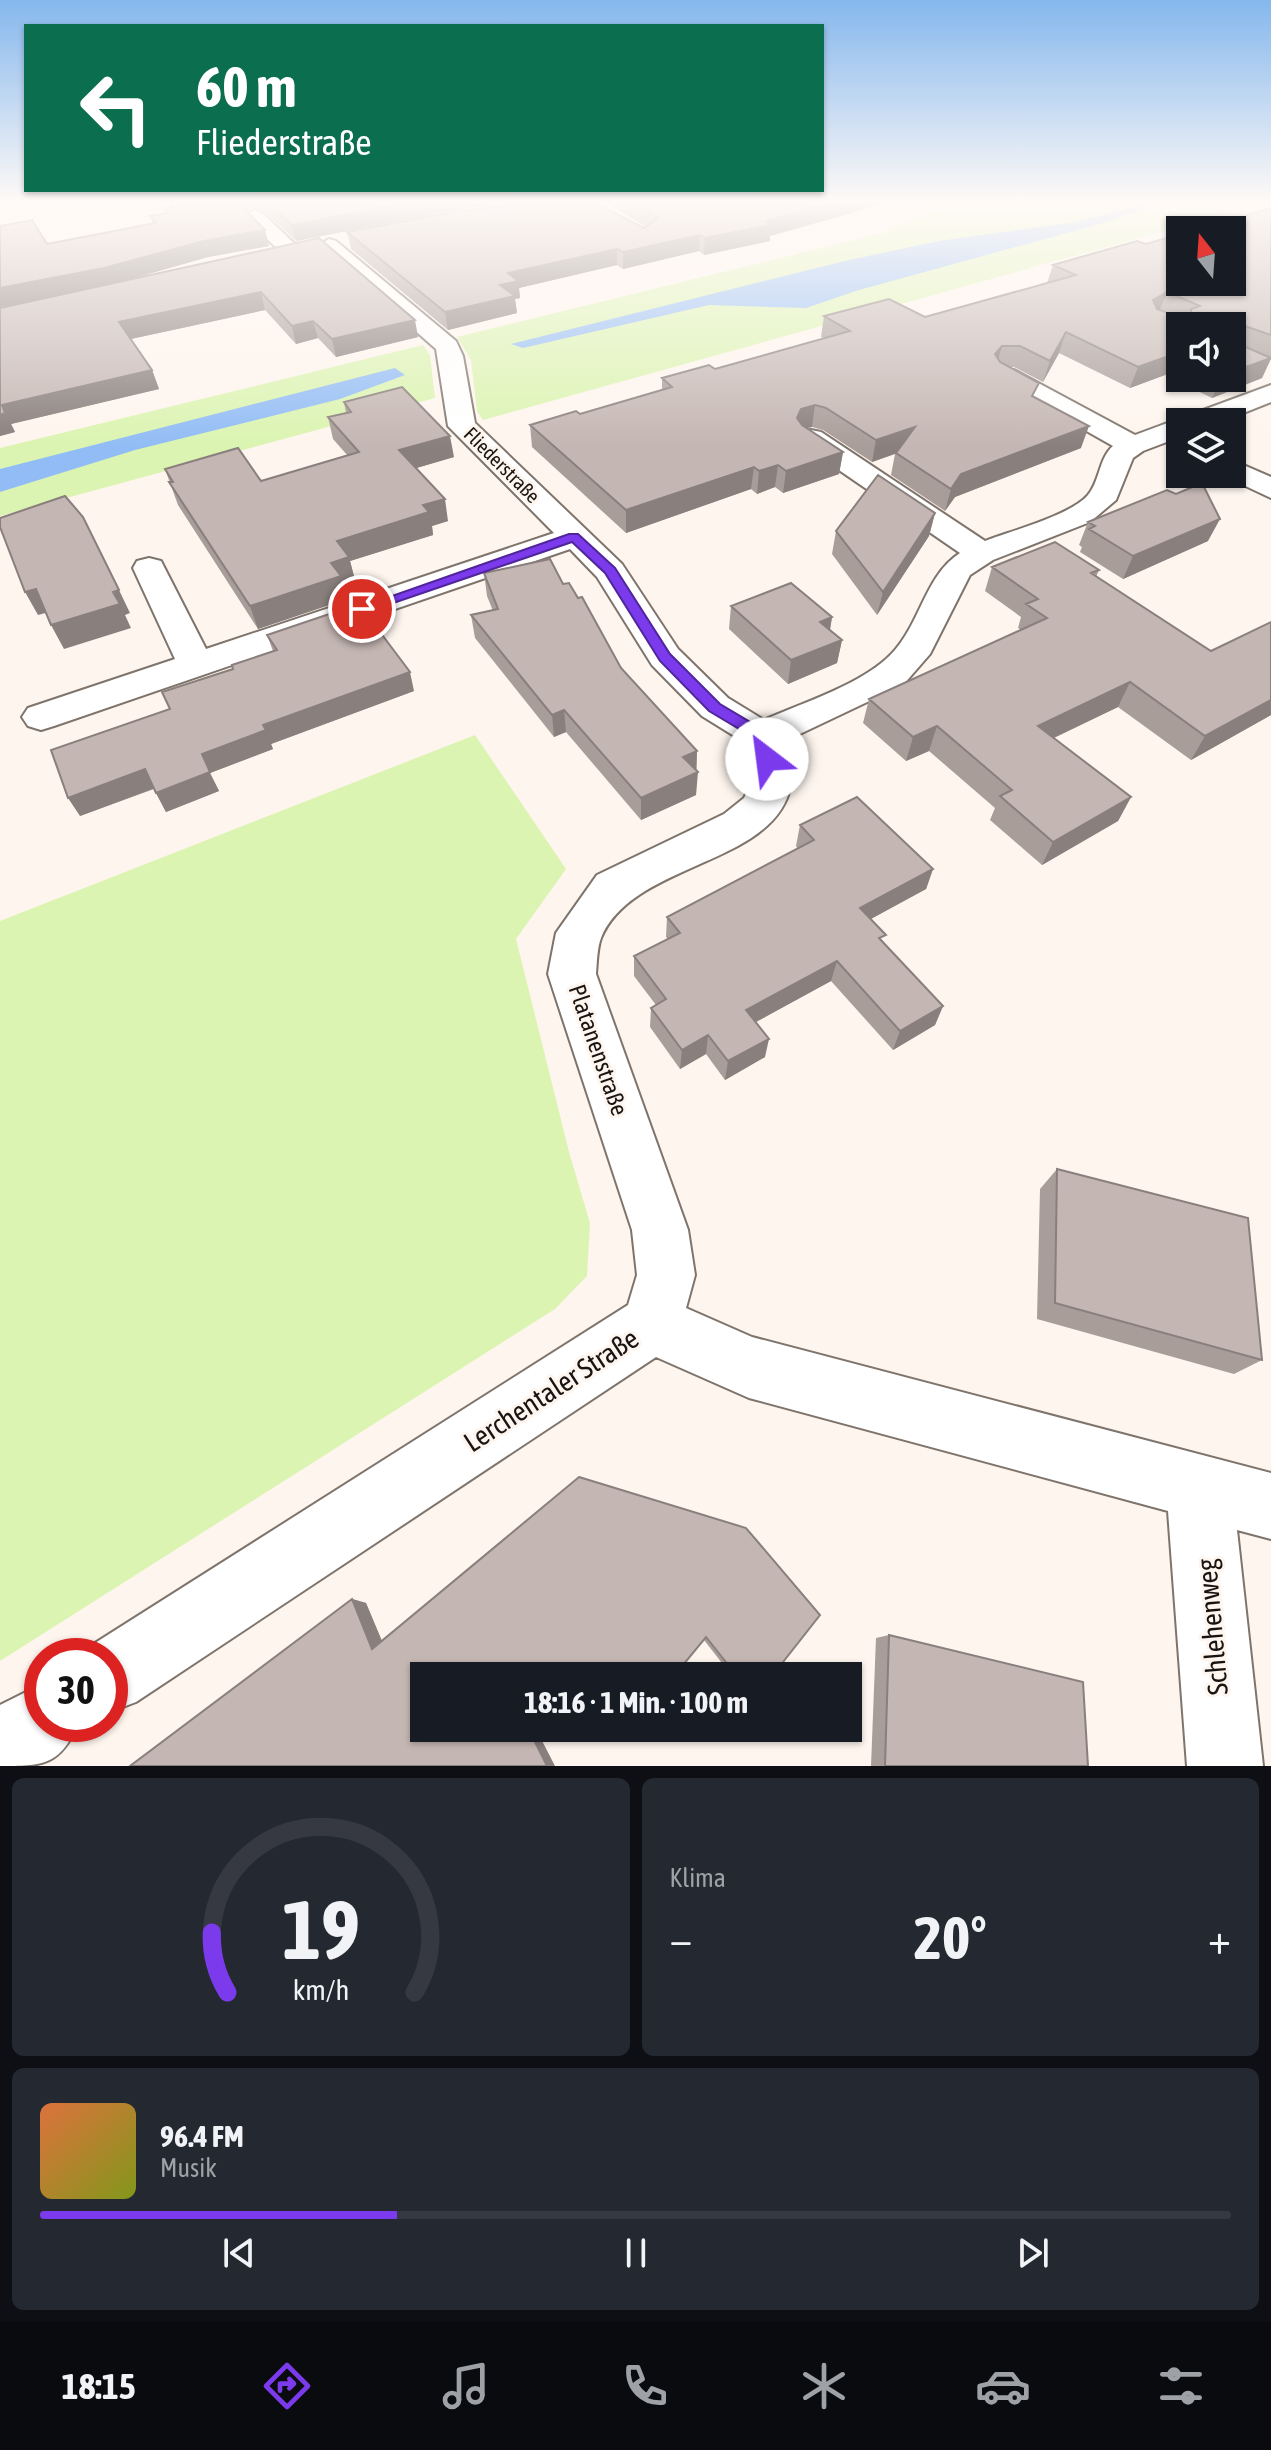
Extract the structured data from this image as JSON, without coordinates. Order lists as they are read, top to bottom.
{
  "streets": {
    "street": [
      "Fliederstraße",
      "Platanenstraße",
      "Lerchentaler Straße",
      "Schlehenweg"
    ]
  },
  "crossings": [
    ["Fliederstraße", "Platanenstraße"],
    ["Platanenstraße", "Lerchentaler Straße"],
    ["Lerchentaler Straße", "Schlehenweg"]
  ],
  "north": "top",
  "page": {
    "turn": ["60 m", "Fliederstraße"],
    "limit": "30",
    "trip": "18:16 · 1 Min. · 100 m",
    "tile": "Klima",
    "heat": ["−", "20°", "+"],
    "song": ["96.4 FM", "Musik"],
    "tabs": "18:15",
    "gauge": ["19", "km/h"]
  }
}
